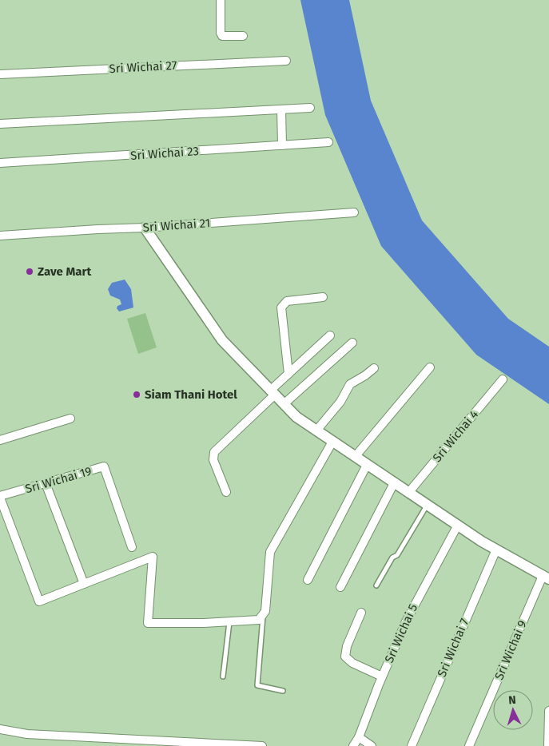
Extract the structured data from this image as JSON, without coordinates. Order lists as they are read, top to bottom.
{
  "streets": {
    "street": [
      "Sri Wichai 27",
      "Sri Wichai 23",
      "Sri Wichai 21",
      "Sri Wichai 4",
      "Sri Wichai 19",
      "Sri Wichai 5",
      "Sri Wichai 7",
      "Sri Wichai 9"
    ]
  },
  "places": ["Zave Mart", "Siam Thani Hotel"],
  "north": "top"
}
